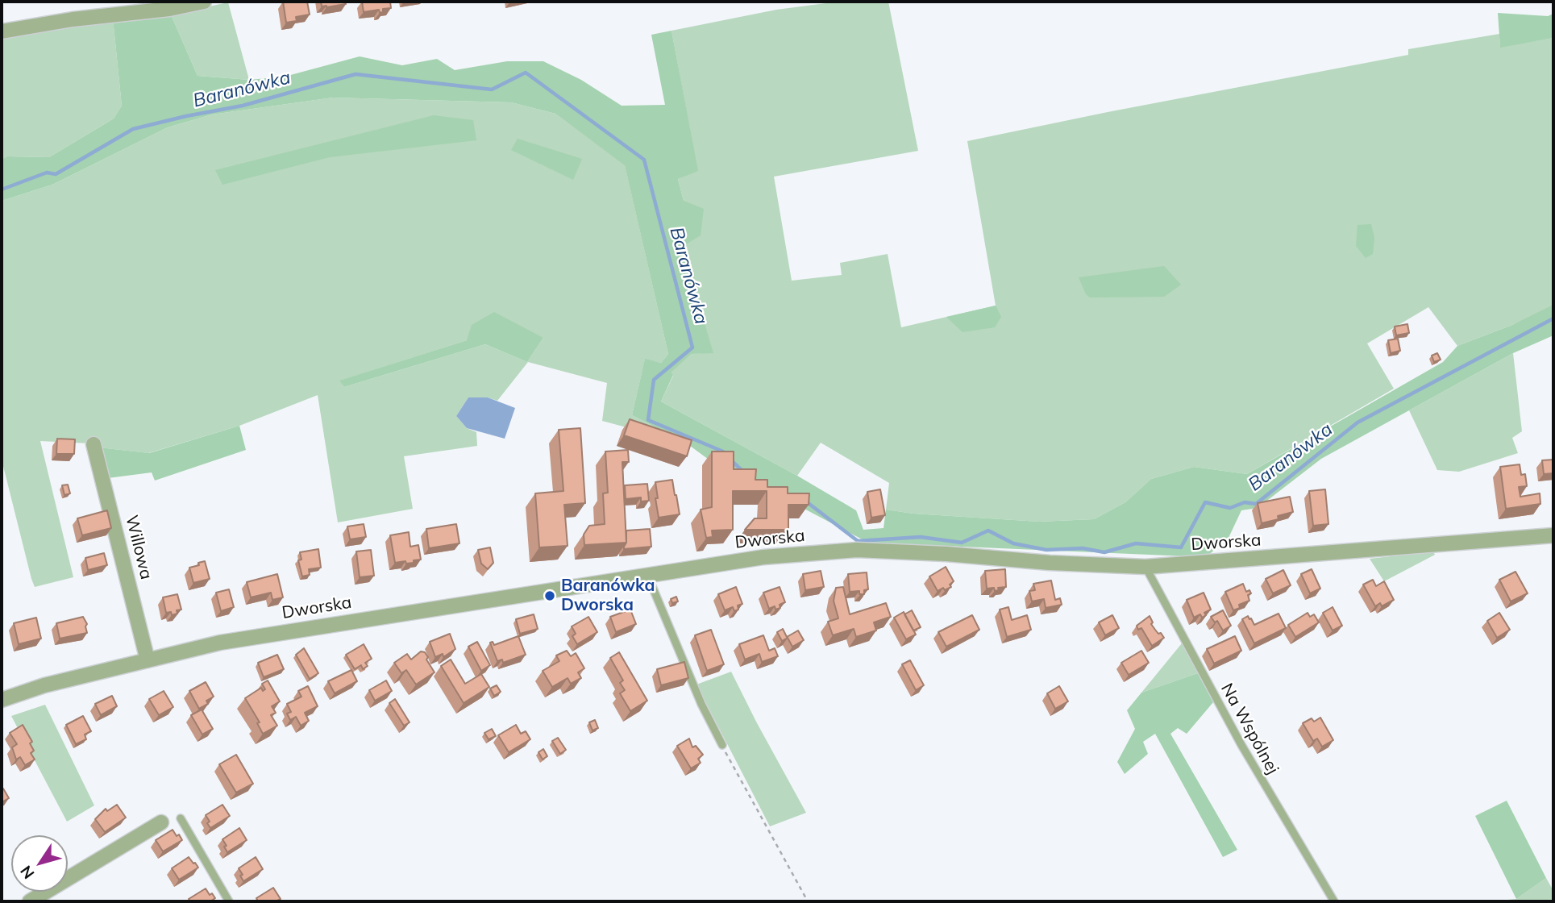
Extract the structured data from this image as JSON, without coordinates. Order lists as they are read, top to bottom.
{
  "streets": {
    "street": ["Dworska", "Willowa"],
    "lane": ["Na Wspólnej"]
  },
  "crossings": [
    ["Dworska", "Willowa"],
    ["Dworska", "Na Wspólnej"]
  ],
  "water": ["Baranówka"],
  "places": ["Baranówka Dworska"],
  "north": "bottom left"
}
